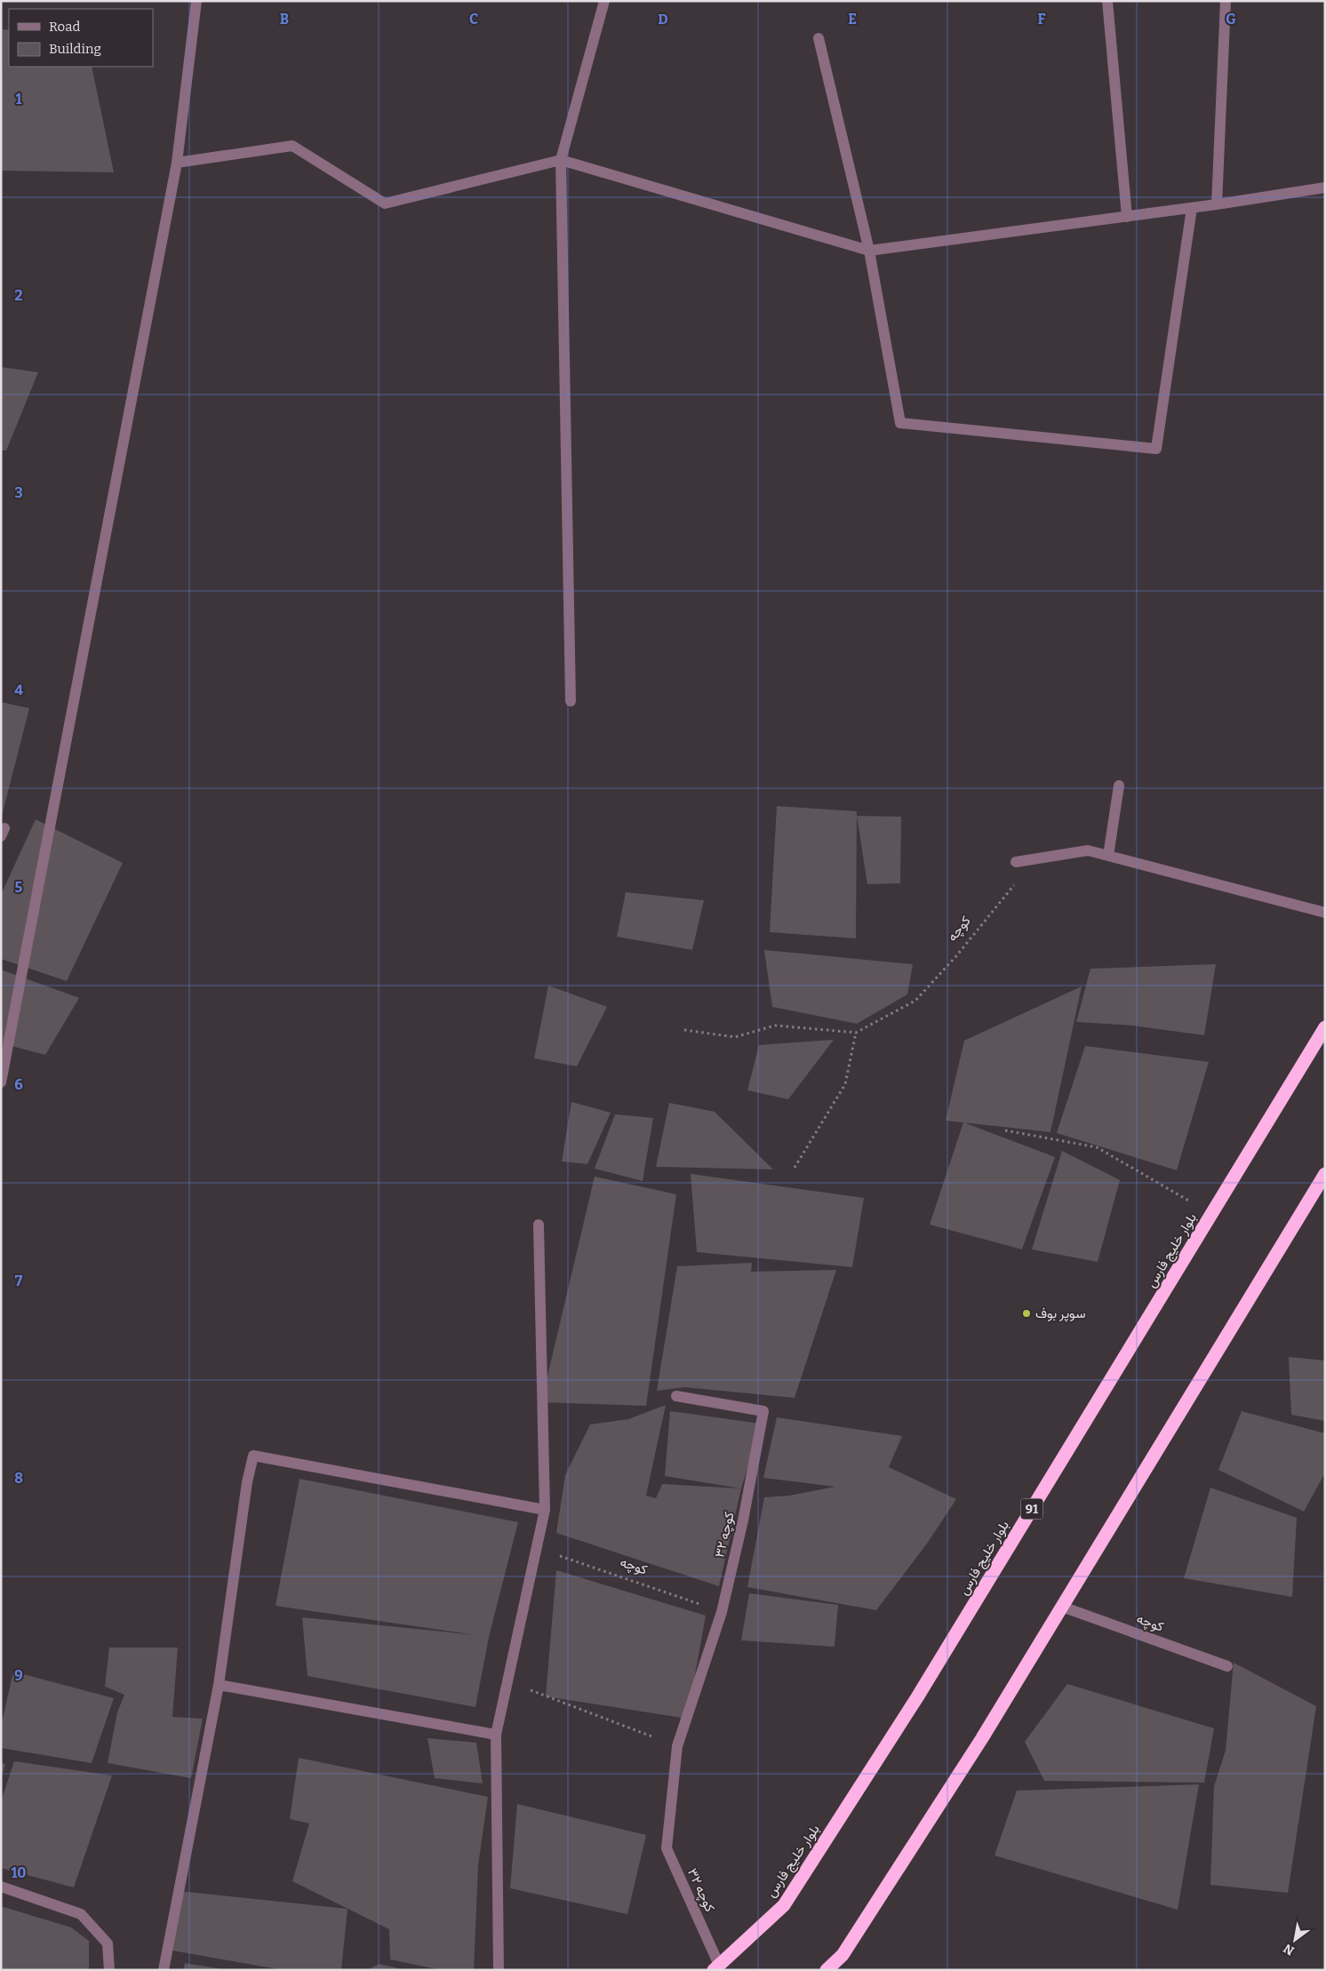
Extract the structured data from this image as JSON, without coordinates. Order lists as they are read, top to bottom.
{
  "streets": {
    "highway": ["بلوار خلیج فارس", "91"],
    "street": ["کوچه", "کوچه ۳۲"]
  },
  "crossings": [
    ["کوچه", "کوچه ۳۲"],
    ["بلوار خلیج فارس", "کوچه ۳۲"]
  ],
  "places": ["سوپر بوف"],
  "legend": ["Road", "Building"],
  "north": "bottom left",
  "grid": {
    "columns": [
      "B",
      "C",
      "D",
      "E",
      "F",
      "G"
    ],
    "rows": [
      "1",
      "2",
      "3",
      "4",
      "5",
      "6",
      "7",
      "8",
      "9",
      "10"
    ]
  }
}
